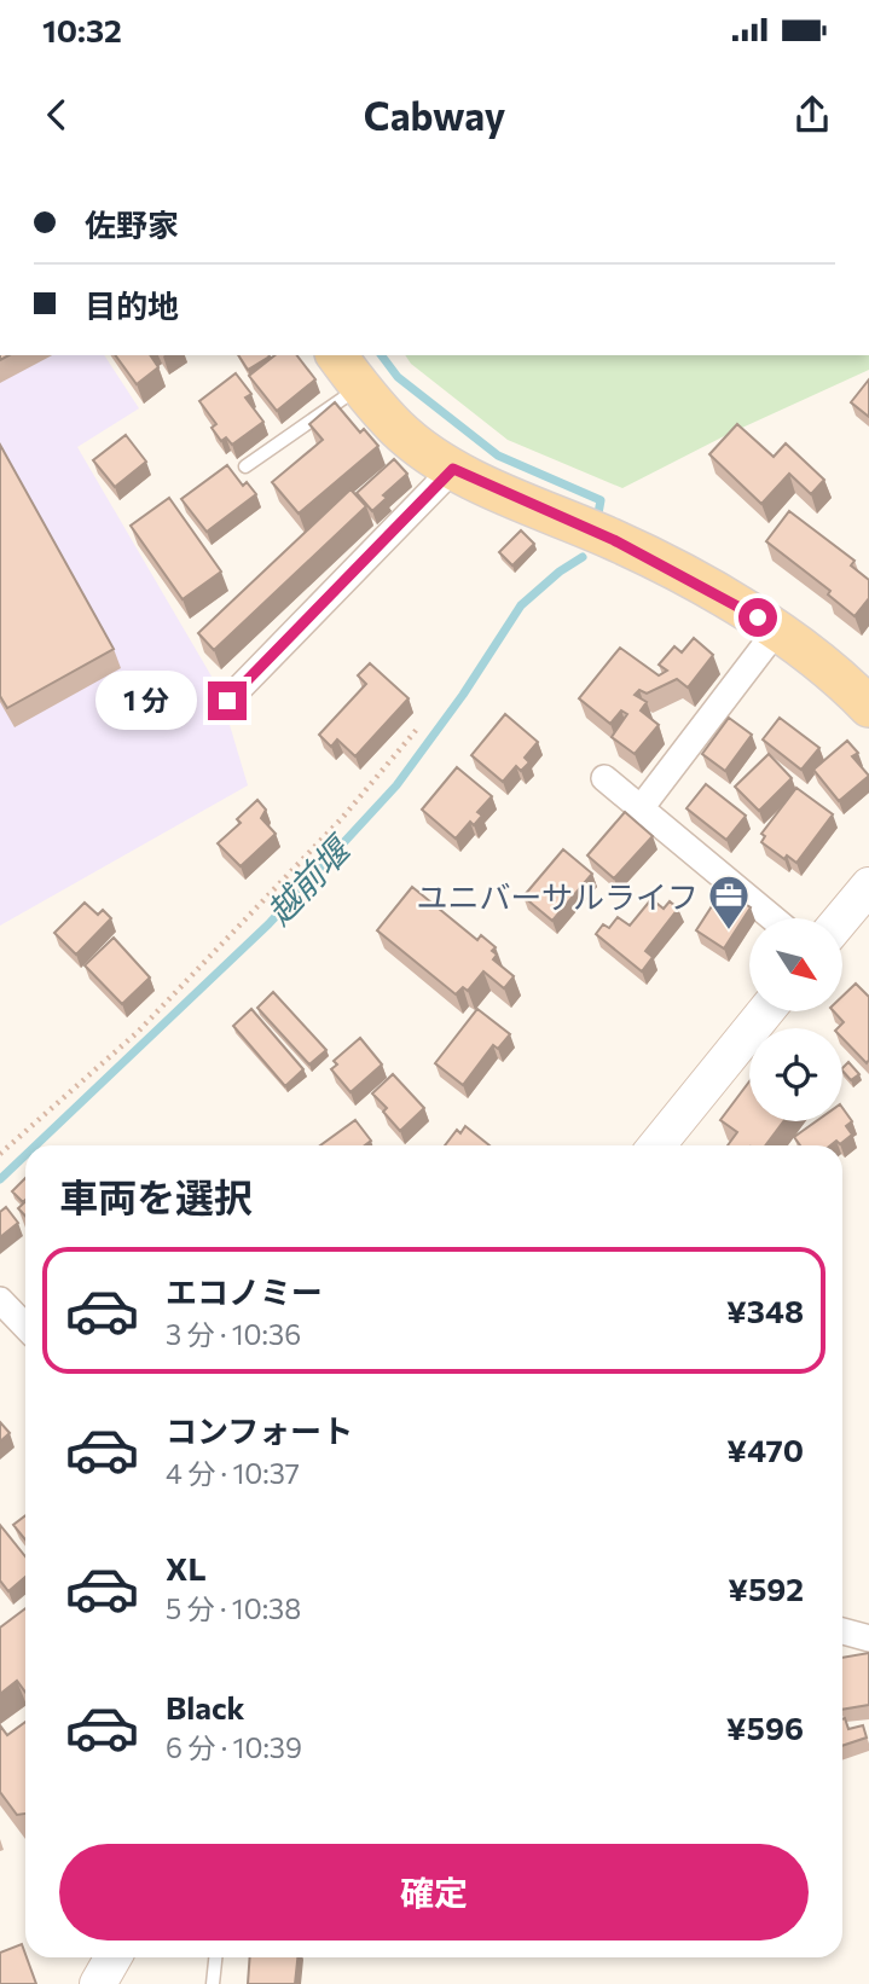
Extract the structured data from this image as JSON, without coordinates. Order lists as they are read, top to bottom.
{
  "water": ["越前堰"],
  "places": {
    "office": ["ユニバーサルライフ"]
  },
  "north": "bottom right",
  "page": {
    "status": "10:32",
    "header": "Cabway",
    "banner": ["佐野家", "目的地"],
    "bubble": "1 分",
    "heading": "車両を選択",
    "list": [
      {
        "name": "エコノミー",
        "note": "3 分 · 10:36",
        "value": "¥348"
      },
      {
        "name": "コンフォート",
        "note": "4 分 · 10:37",
        "value": "¥470"
      },
      {
        "name": "XL",
        "note": "5 分 · 10:38",
        "value": "¥592"
      },
      {
        "name": "Black",
        "note": "6 分 · 10:39",
        "value": "¥596"
      }
    ],
    "buttons": "確定"
  }
}
